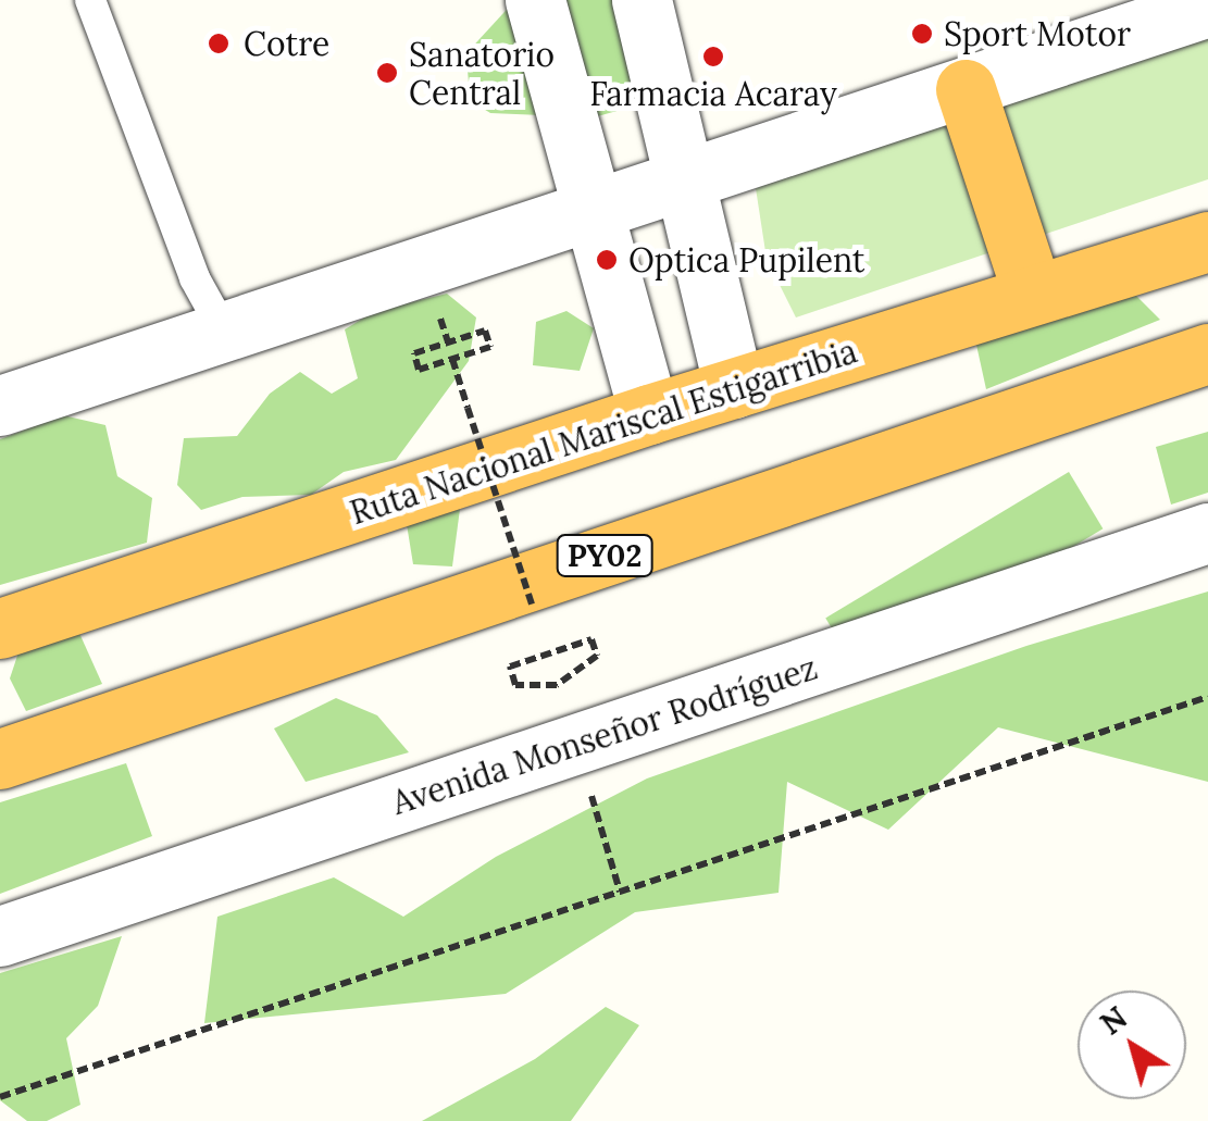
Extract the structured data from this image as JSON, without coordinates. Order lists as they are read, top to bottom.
{
  "streets": {
    "highway": ["Ruta Nacional Mariscal Estigarribia", "PY02"],
    "street": ["Avenida Monseñor Rodríguez"]
  },
  "places": [
    "Sport Motor",
    "Cotre",
    "Farmacia Acaray",
    "Sanatorio Central",
    "Optica Pupilent"
  ],
  "north": "top left"
}
